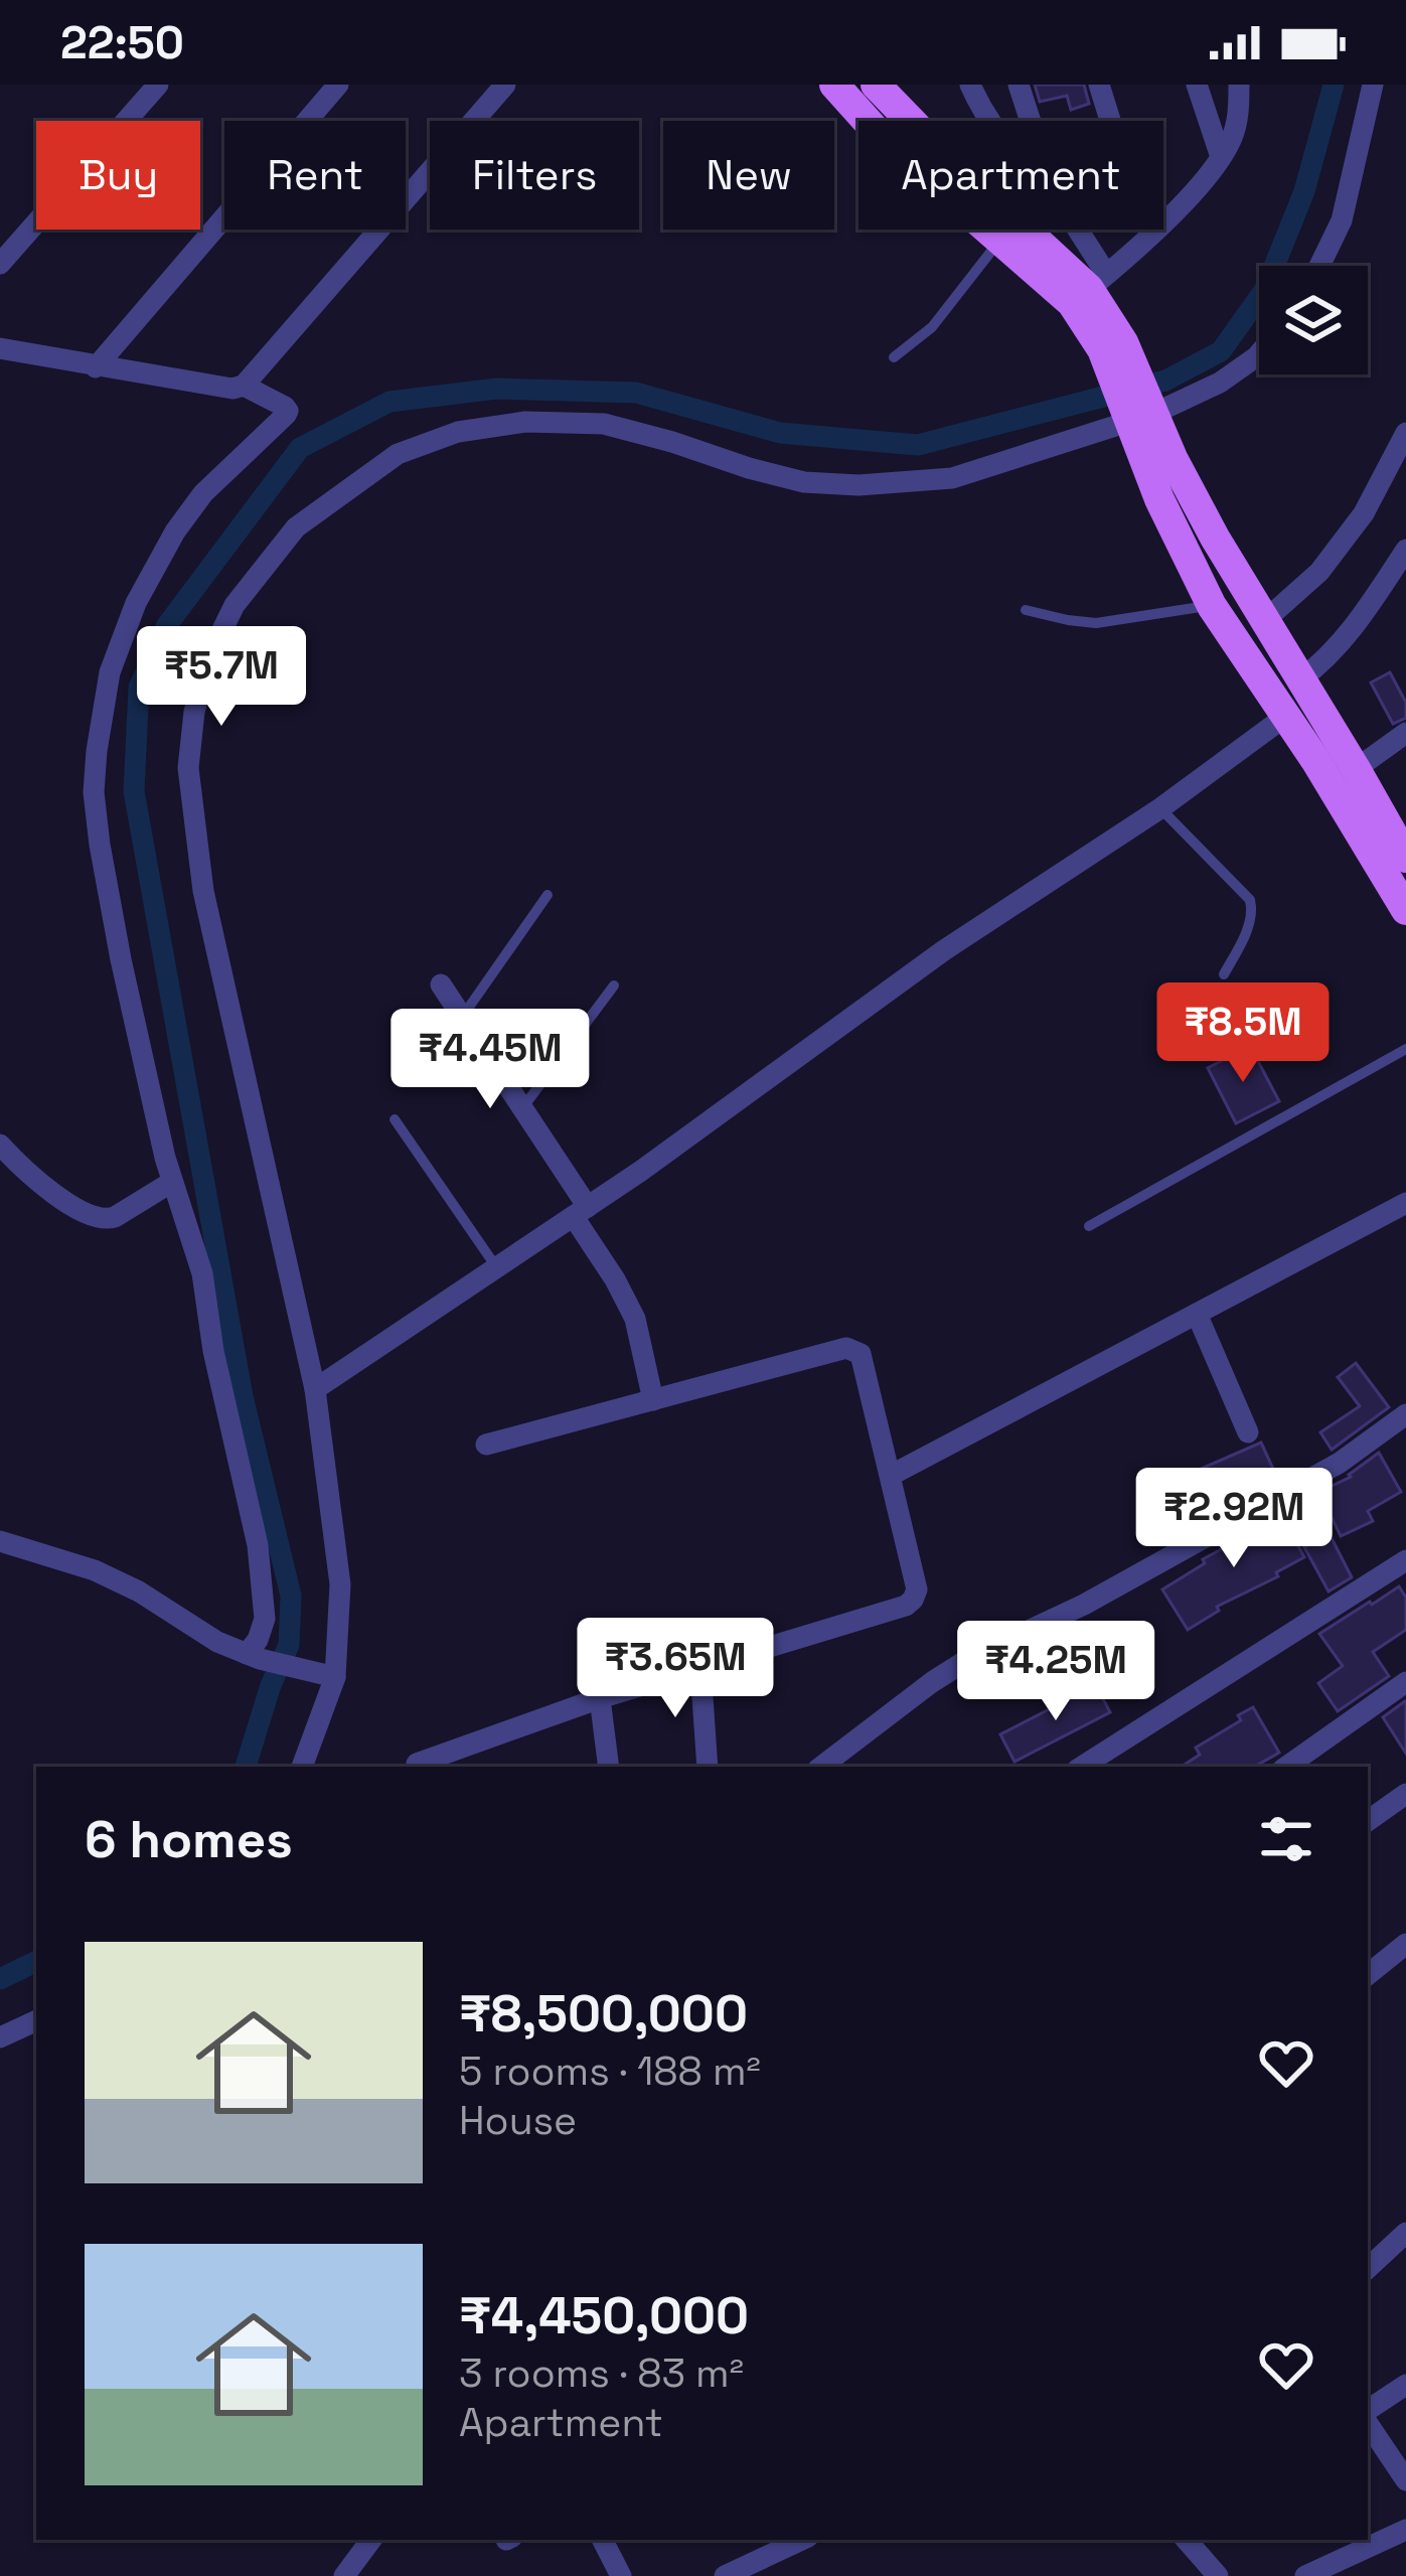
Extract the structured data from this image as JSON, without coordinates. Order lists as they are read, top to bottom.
{
  "page": {
    "status": "22:50",
    "chip": [
      "Buy",
      "Rent",
      "Filters",
      "New",
      "Apartment"
    ],
    "price": [
      "₹5.7M",
      "₹8.5M",
      "₹4.45M",
      "₹2.92M",
      "₹3.65M",
      "₹4.25M"
    ],
    "heading": "6 homes",
    "list": [
      {
        "name": "₹8,500,000",
        "note": "5 rooms · 188 m² · House"
      },
      {
        "name": "₹4,450,000",
        "note": "3 rooms · 83 m² · Apartment"
      }
    ]
  }
}
